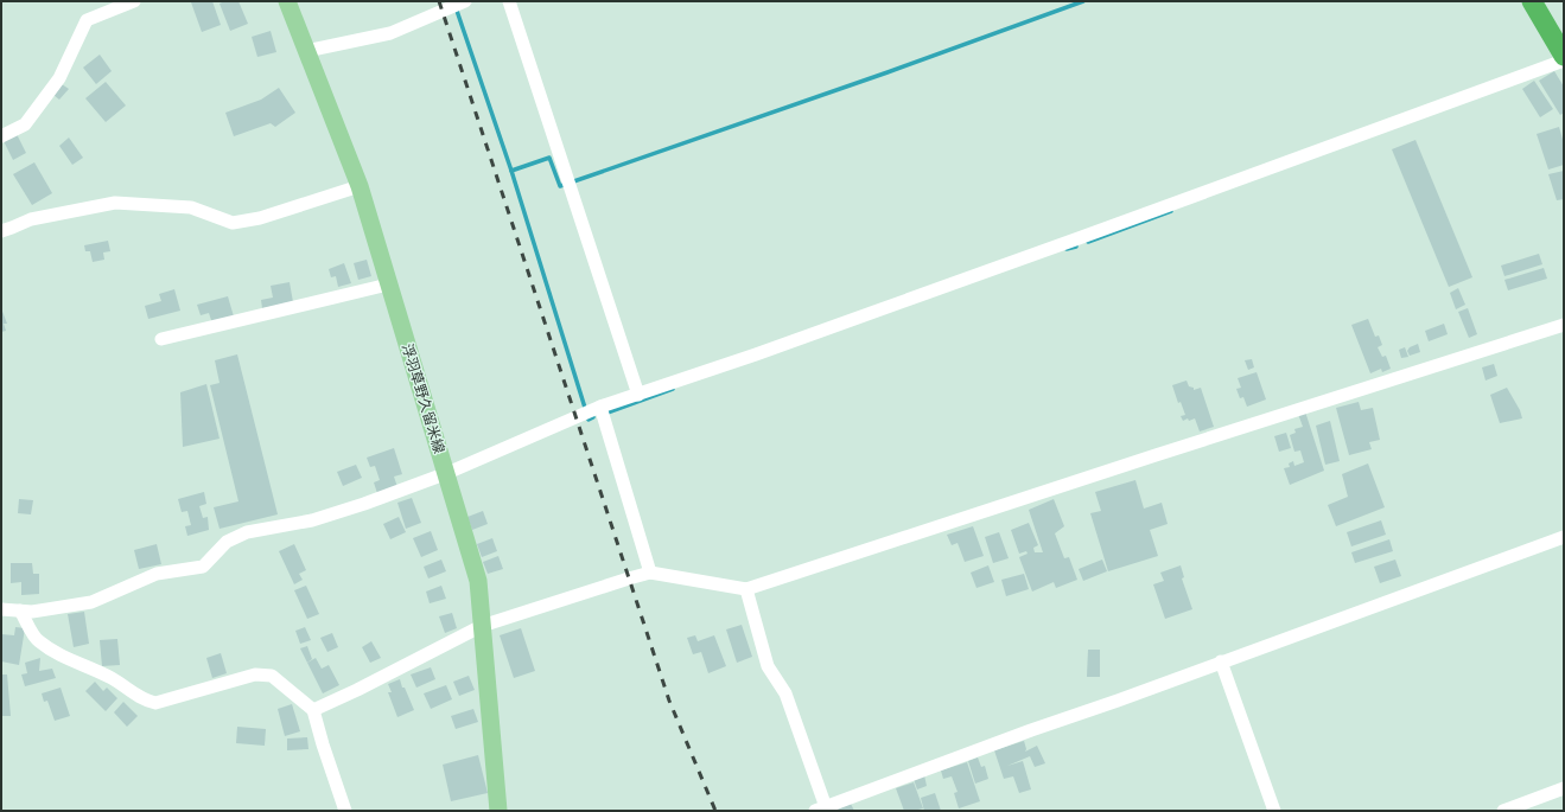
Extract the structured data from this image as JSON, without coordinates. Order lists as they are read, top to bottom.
{
  "streets": {
    "main road": ["浮羽草野久留米線"]
  }
}
